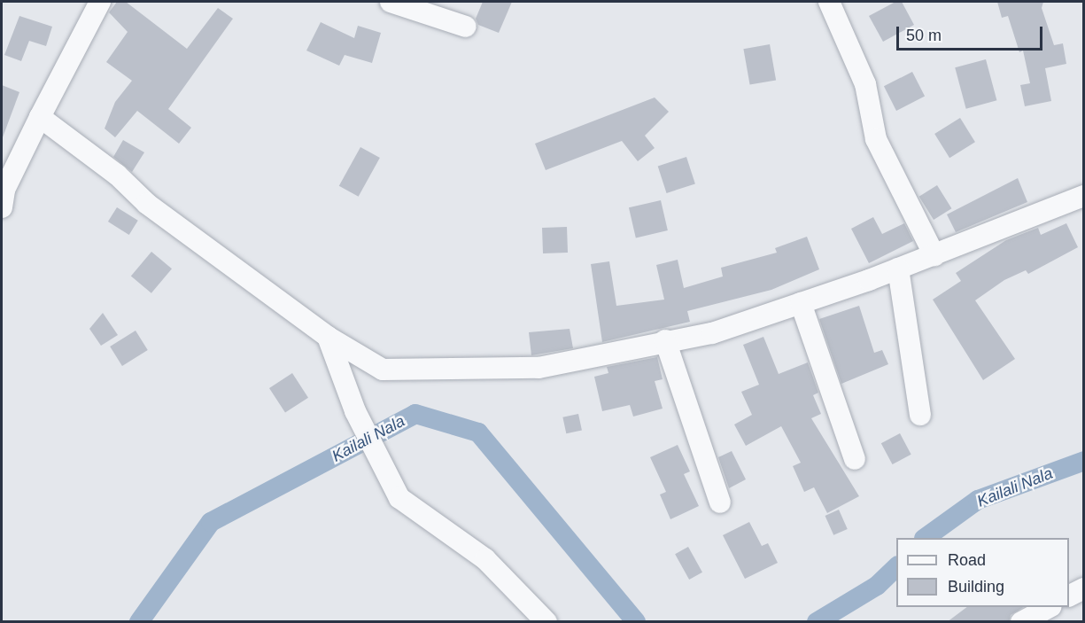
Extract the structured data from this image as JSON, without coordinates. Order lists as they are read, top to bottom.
{
  "water": ["Kailali Nala"],
  "legend": ["Road", "Building"],
  "scale_bar": "50 m"
}
